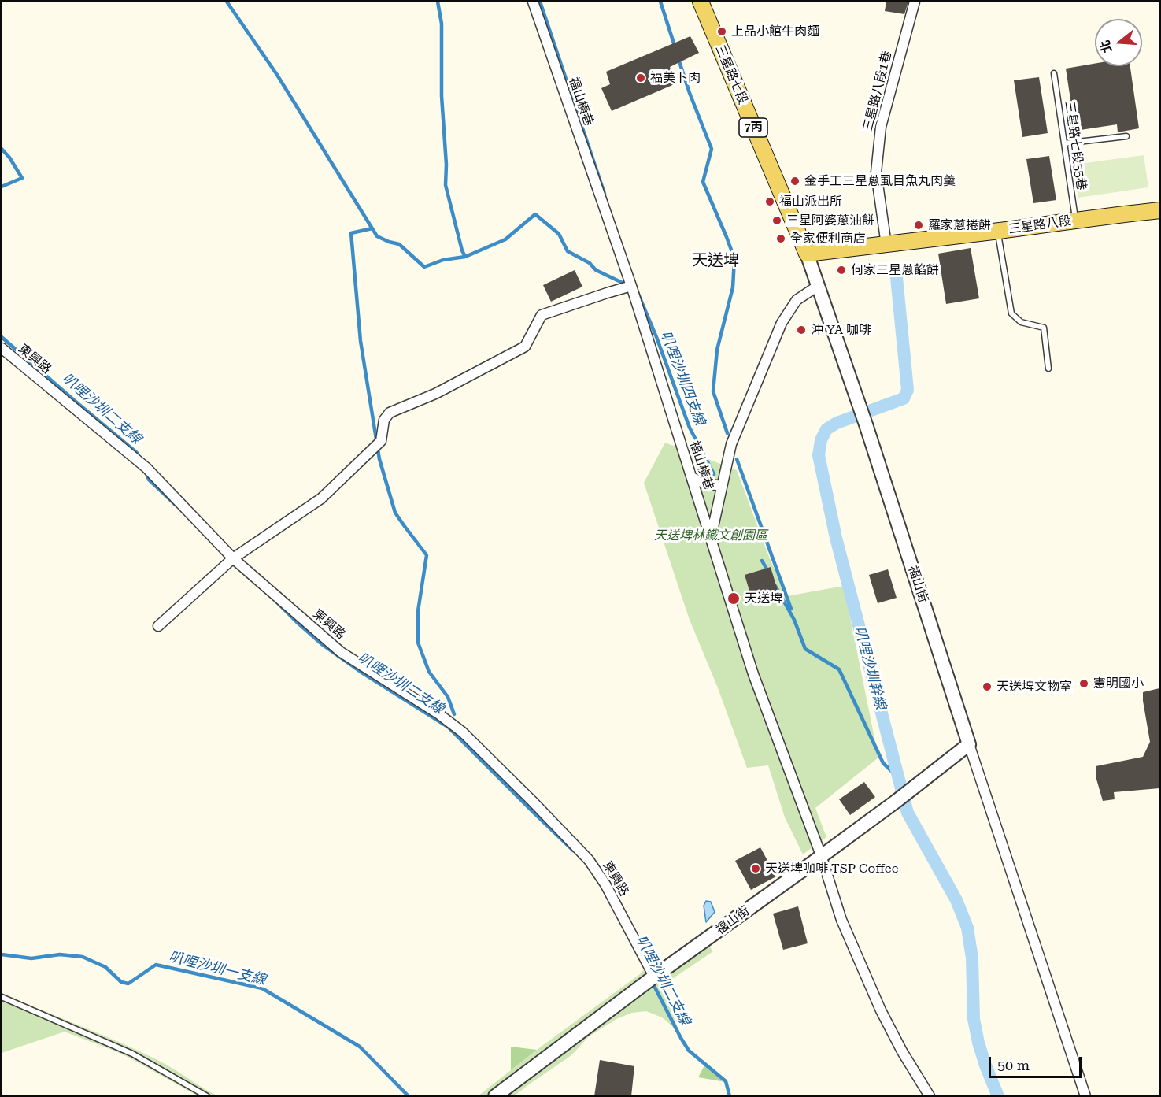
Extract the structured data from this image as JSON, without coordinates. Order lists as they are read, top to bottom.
{
  "streets": {
    "main road": ["三星路七段", "7丙", "三星路八段"],
    "street": [
      "三星路八段1巷",
      "福山橫巷",
      "東興路",
      "福山街"
    ],
    "lane": ["三星路七段55巷"]
  },
  "crossings": [
    ["三星路七段", "三星路八段"],
    ["三星路八段1巷", "三星路八段"],
    ["福山橫巷", "福山街"],
    ["三星路七段55巷", "三星路八段"],
    ["東興路", "福山街"]
  ],
  "districts": ["天送埤"],
  "water": [
    "叭哩沙圳四支線",
    "叭哩沙圳二支線",
    "叭哩沙圳幹線",
    "叭哩沙圳一支線"
  ],
  "parks": ["天送埤林鐵文創園區"],
  "places": [
    "上品小館牛肉麵",
    "福美卜肉",
    "金手工三星蔥虱目魚丸肉羹",
    "福山派出所",
    "三星阿婆蔥油餅",
    "羅家蔥捲餅",
    "全家便利商店",
    "何家三星蔥餡餅",
    "沖 YA 咖啡",
    "天送埤",
    "憲明國小",
    "天送埤文物室",
    "天送埤咖啡 TSP Coffee"
  ],
  "scale_bar": "50 m",
  "north": "left"
}
